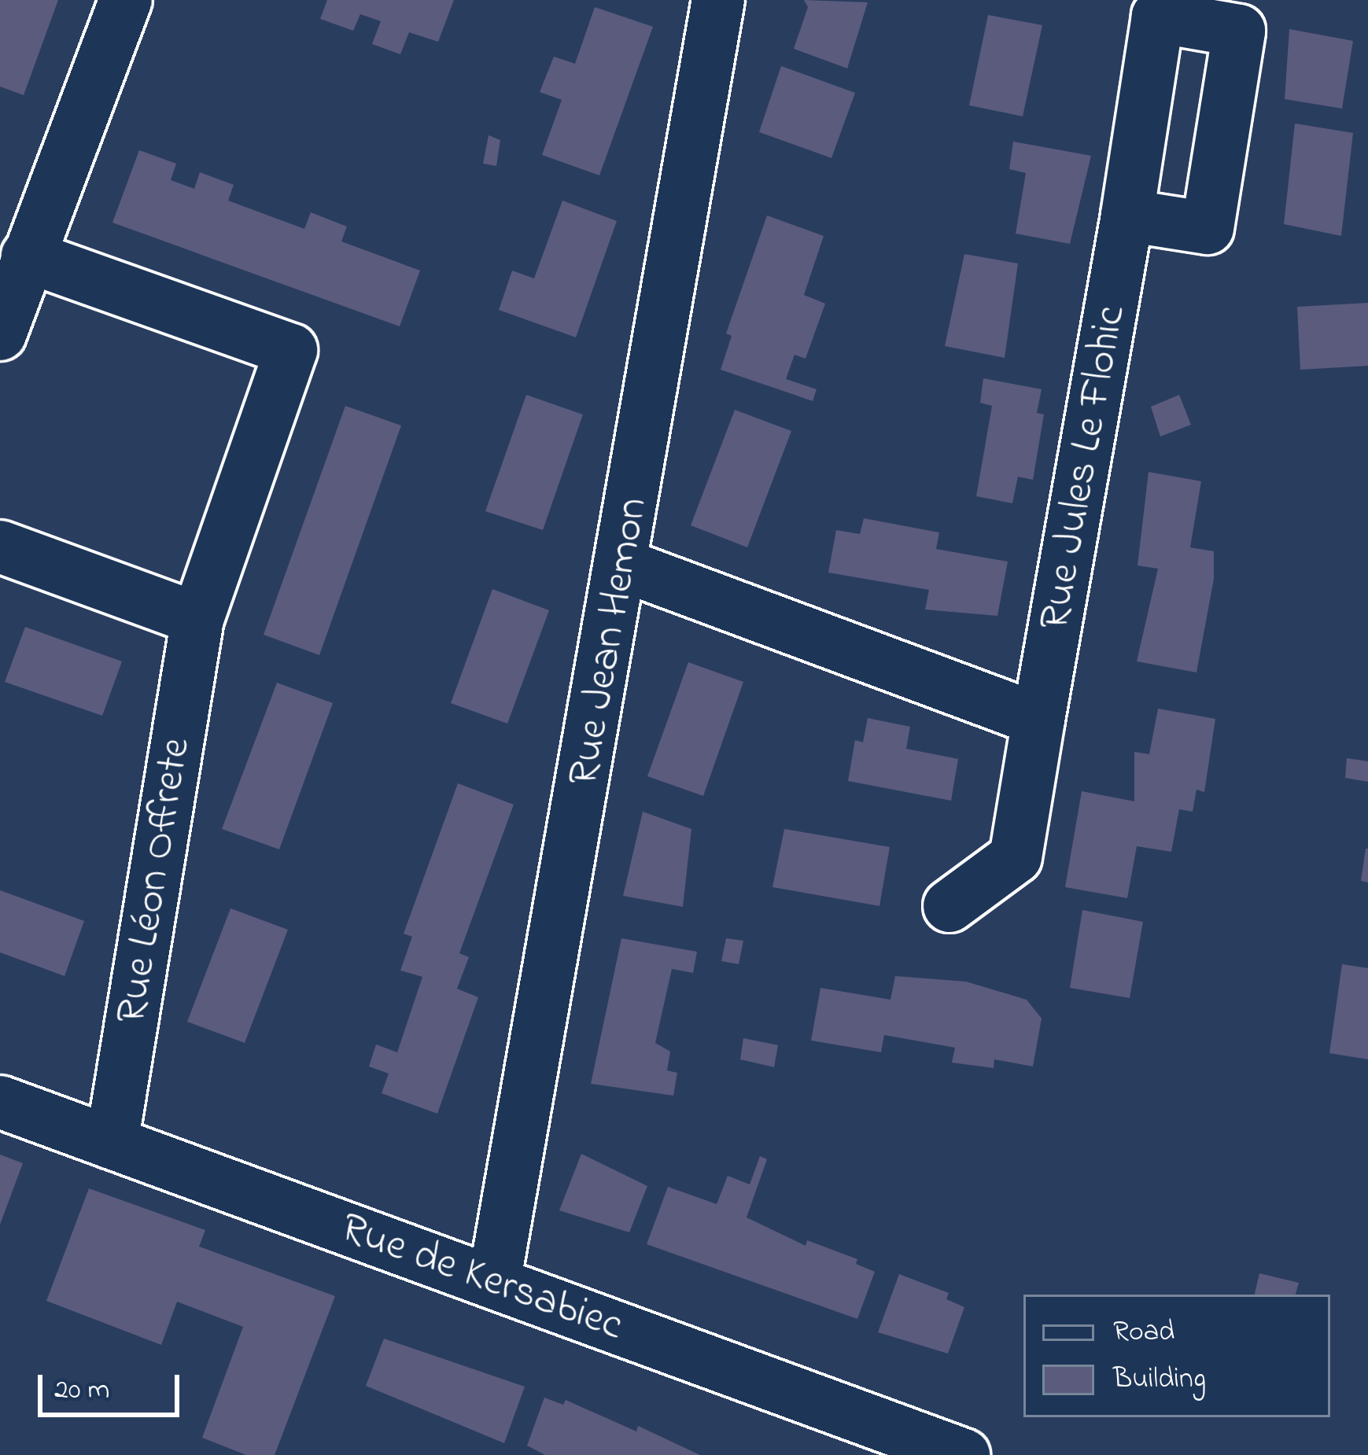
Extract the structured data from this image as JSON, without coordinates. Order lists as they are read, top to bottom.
{
  "streets": {
    "street": [
      "Rue Jules Le Flohic",
      "Rue Jean Hemon",
      "Rue Léon Offrete",
      "Rue de Kersabiec"
    ]
  },
  "crossings": [
    ["Rue Jean Hemon", "Rue de Kersabiec"],
    ["Rue Léon Offrete", "Rue de Kersabiec"]
  ],
  "legend": ["Road", "Building"],
  "scale_bar": "20 m"
}
